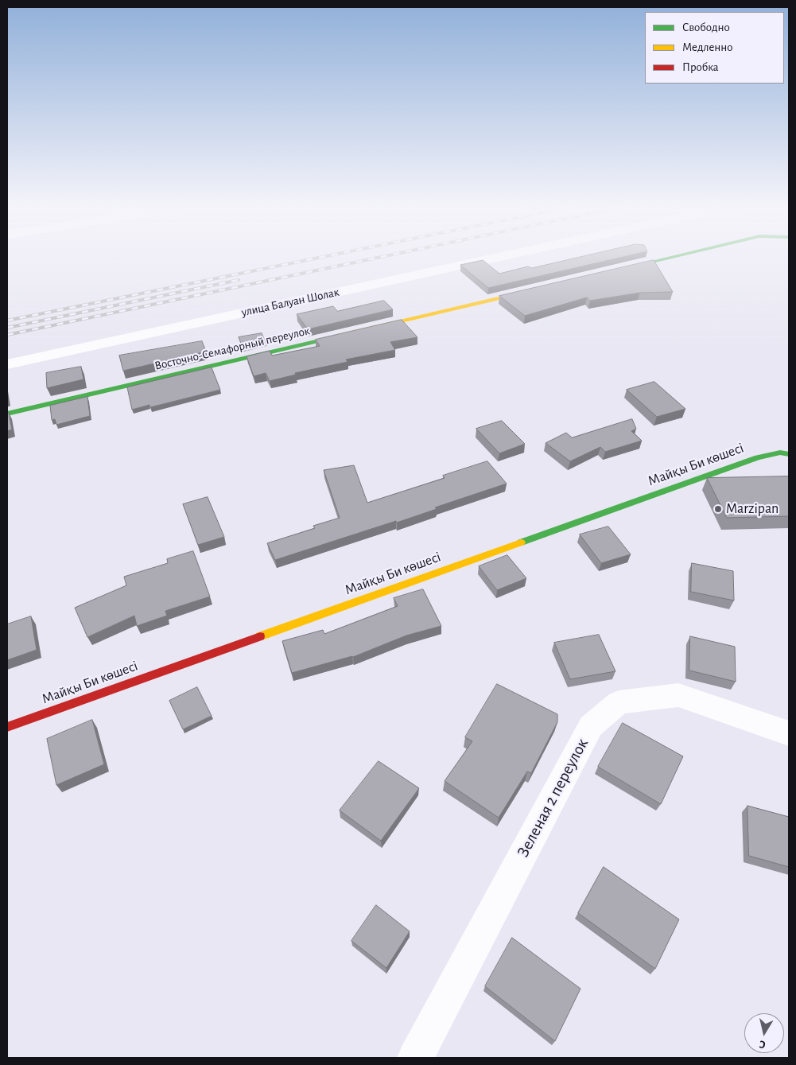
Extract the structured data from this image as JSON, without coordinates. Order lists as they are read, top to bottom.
{
  "streets": {
    "street": [
      "улица Балуан Шолак",
      "Восточно-Семафорный переулок",
      "Майқы Би көшесі",
      "Зеленая 2 переулок"
    ]
  },
  "places": ["Marzipan"],
  "legend": ["Свободно", "Медленно", "Пробка"],
  "north": "bottom"
}
